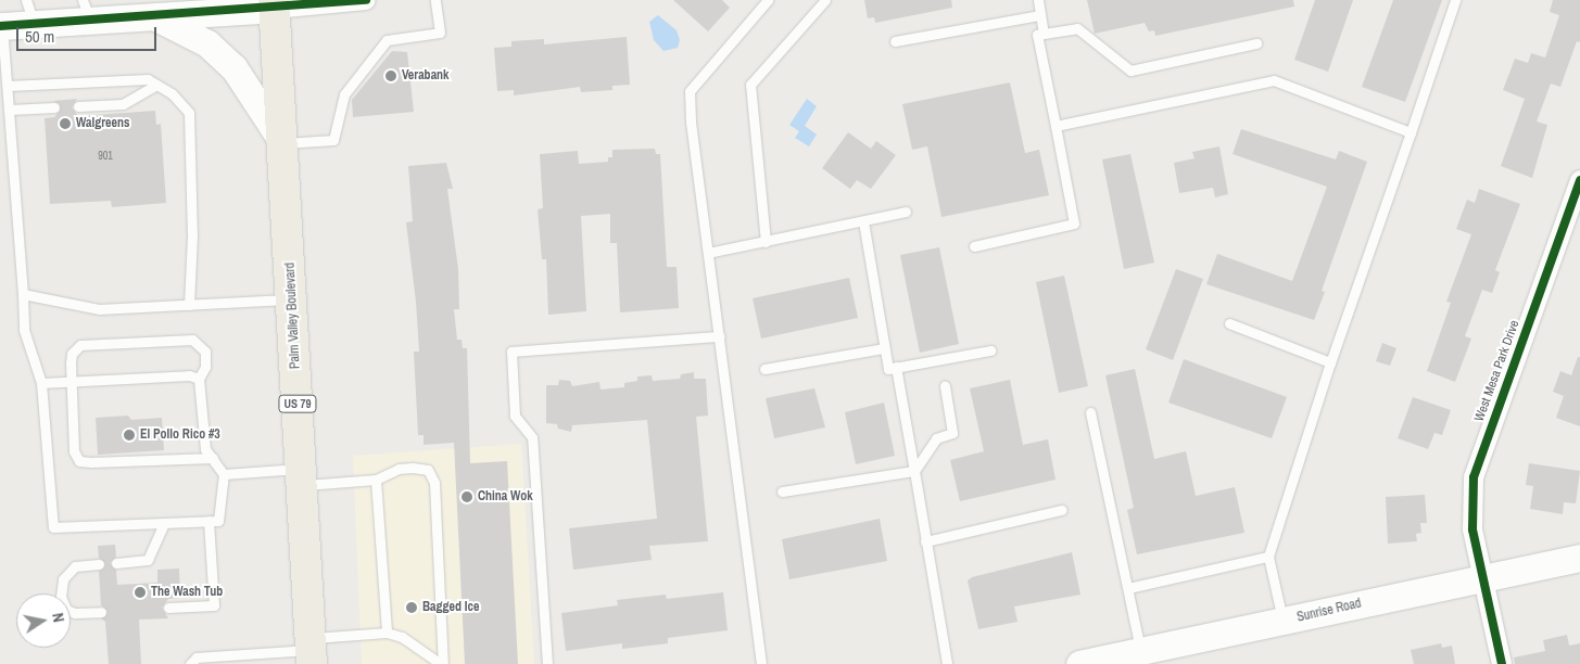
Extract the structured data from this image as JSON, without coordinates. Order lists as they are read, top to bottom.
{
  "streets": {
    "highway": ["Palm Valley Boulevard", "US 79"],
    "main road": ["Sunrise Road"],
    "street": ["West Mesa Park Drive"]
  },
  "crossings": [
    ["West Mesa Park Drive", "Sunrise Road"]
  ],
  "places": [
    "Verabank",
    "Walgreens",
    "El Pollo Rico #3",
    "China Wok",
    "The Wash Tub",
    "Bagged Ice"
  ],
  "house_numbers": ["901"],
  "scale_bar": "50 m",
  "north": "right"
}
